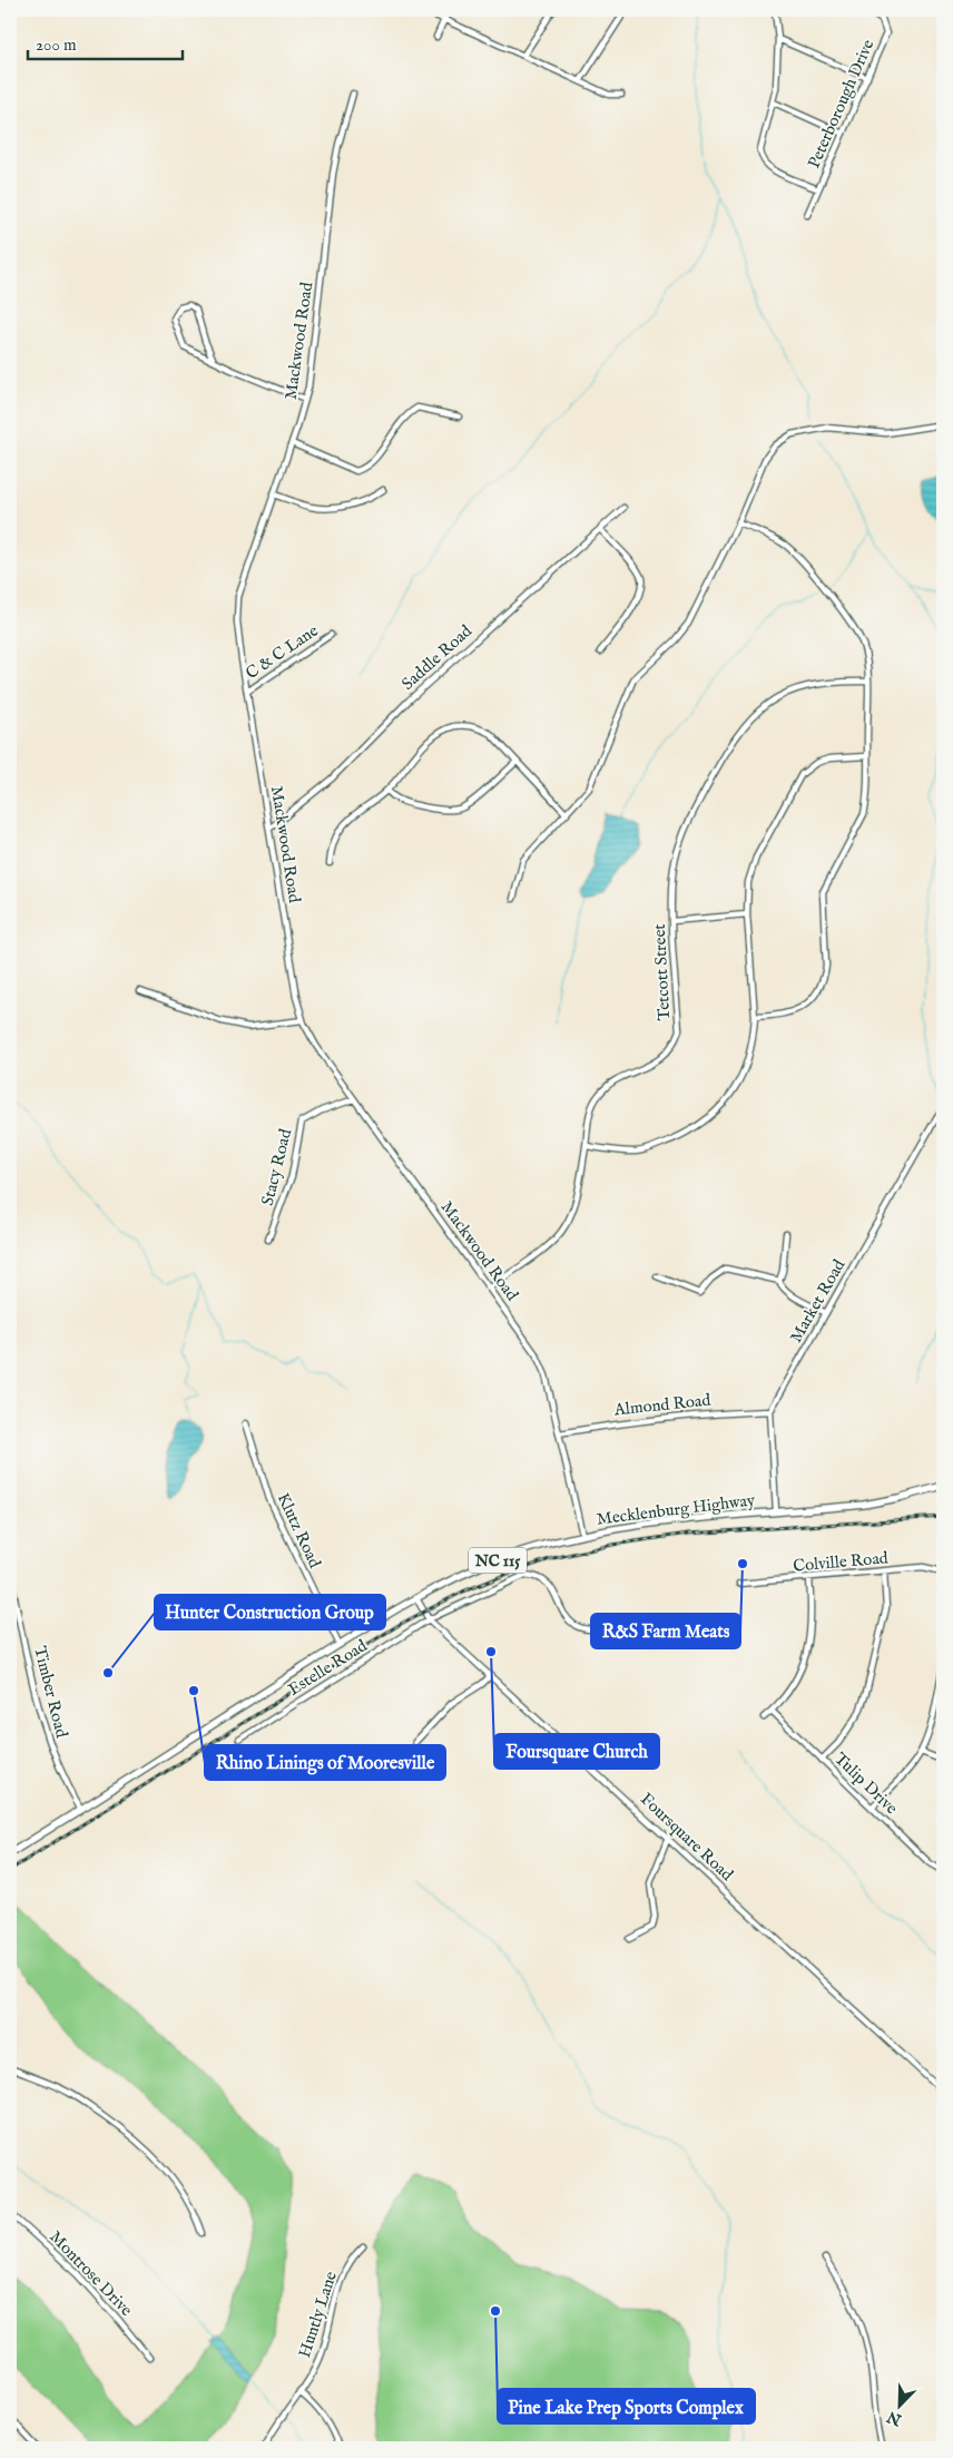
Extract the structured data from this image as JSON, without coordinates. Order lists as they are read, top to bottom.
{
  "streets": {
    "main road": ["Mecklenburg Highway", "NC 115"],
    "street": [
      "Peterborough Drive",
      "Mackwood Road",
      "C & C Lane",
      "Saddle Road",
      "Tetcott Street",
      "Stacy Road",
      "Market Road",
      "Almond Road",
      "Klutz Road",
      "Colville Road",
      "Estelle Road",
      "Timber Road",
      "Tulip Drive",
      "Foursquare Road",
      "Montrose Drive",
      "Huntly Lane"
    ]
  },
  "crossings": [
    ["Mackwood Road", "C & C Lane"],
    ["Mackwood Road", "Saddle Road"],
    ["Mackwood Road", "Tetcott Street"],
    ["Mackwood Road", "Stacy Road"],
    ["Mackwood Road", "Almond Road"],
    ["Mackwood Road", "Mecklenburg Highway"],
    ["Market Road", "Almond Road"],
    ["Mecklenburg Highway", "Klutz Road"],
    ["Mecklenburg Highway", "NC 115"],
    ["Mecklenburg Highway", "Timber Road"],
    ["Mecklenburg Highway", "Foursquare Road"],
    ["NC 115", "Timber Road"],
    ["Estelle Road", "Foursquare Road"]
  ],
  "places": [
    "R&S Farm Meats",
    "Foursquare Church",
    "Hunter Construction Group",
    "Rhino Linings of Mooresville",
    "Pine Lake Prep Sports Complex"
  ],
  "scale_bar": "200 m",
  "north": "bottom left"
}
